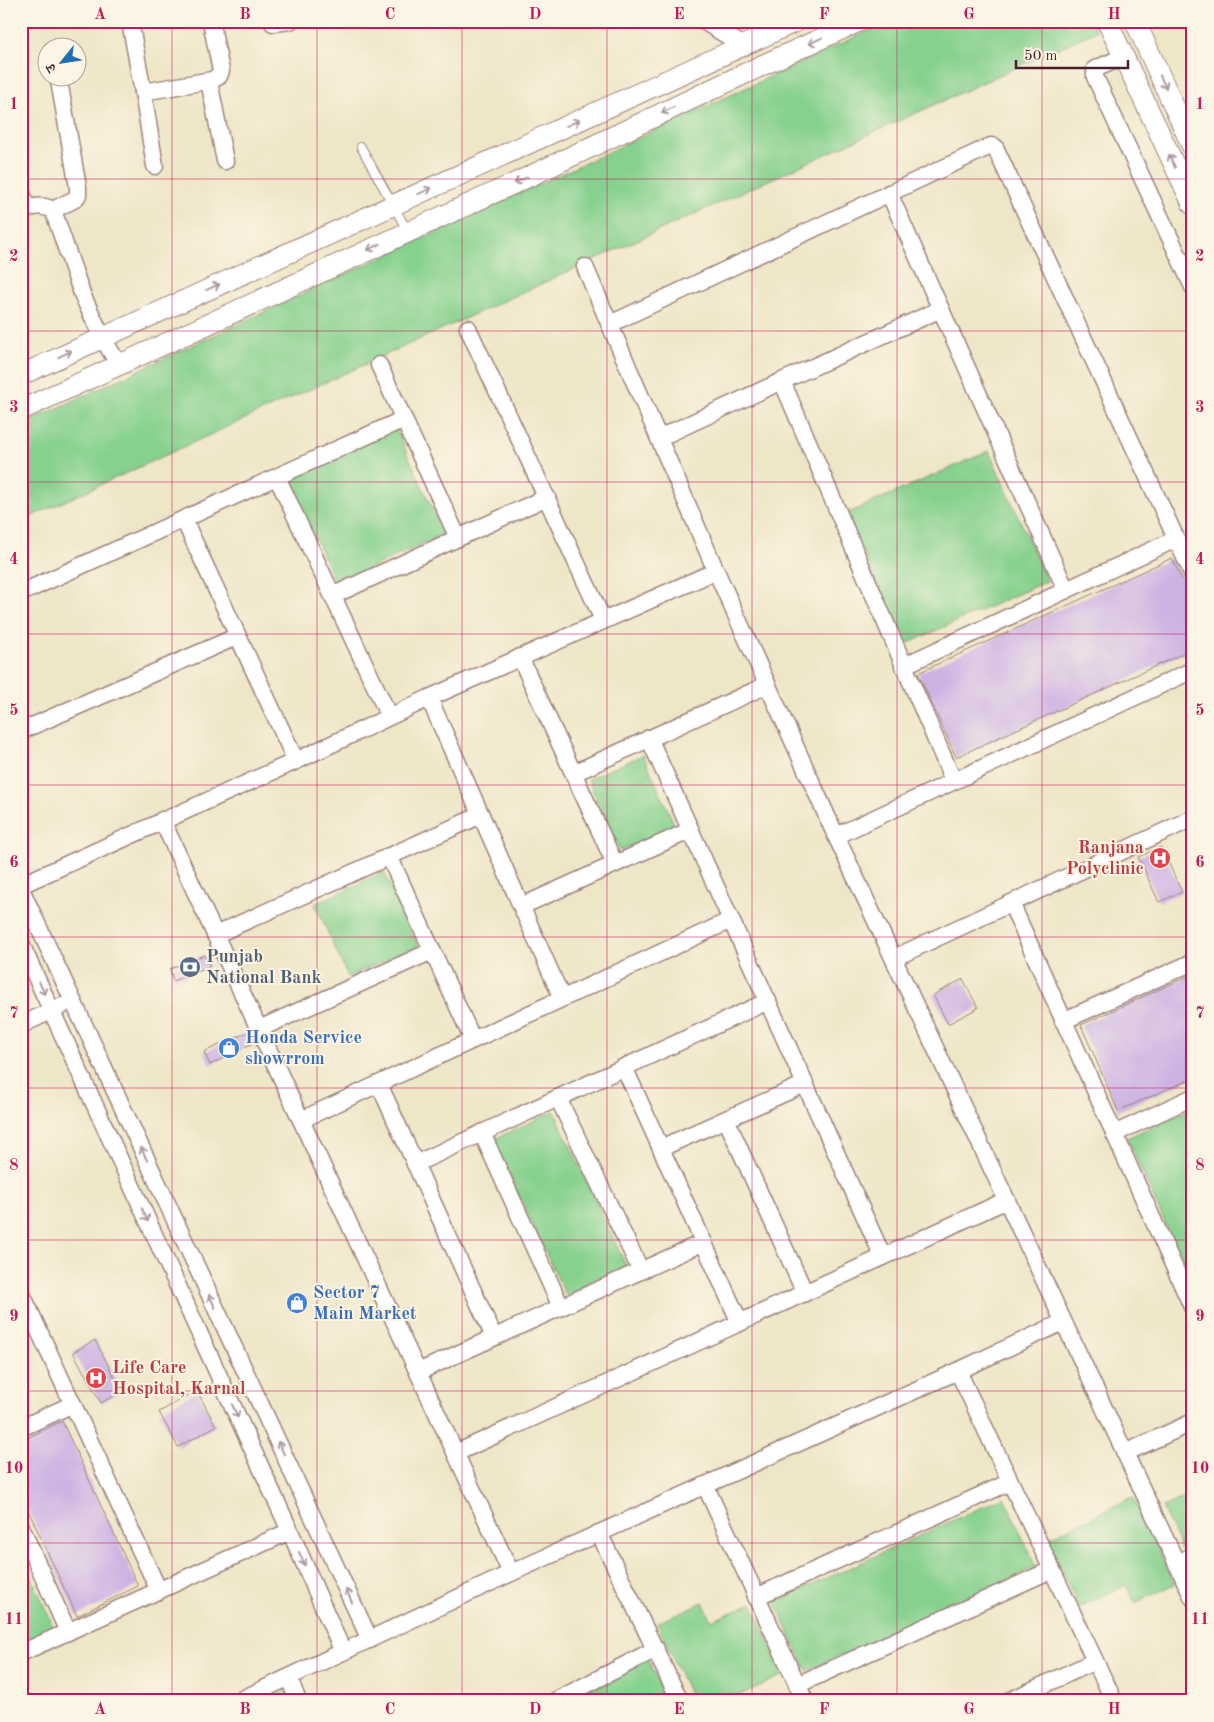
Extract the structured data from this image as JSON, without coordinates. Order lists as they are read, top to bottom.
{
  "places": {
    "hospital": ["Ranjana Polyclinic", "Life Care Hospital, Karnal"],
    "bank": ["Punjab National Bank"],
    "shop": ["Honda Service showrrom", "Sector 7 Main Market"]
  },
  "scale_bar": "50 m",
  "north": "bottom left",
  "grid": {
    "columns": [
      "A",
      "B",
      "C",
      "D",
      "E",
      "F",
      "G",
      "H"
    ],
    "rows": [
      "1",
      "2",
      "3",
      "4",
      "5",
      "6",
      "7",
      "8",
      "9",
      "10",
      "11"
    ]
  }
}
